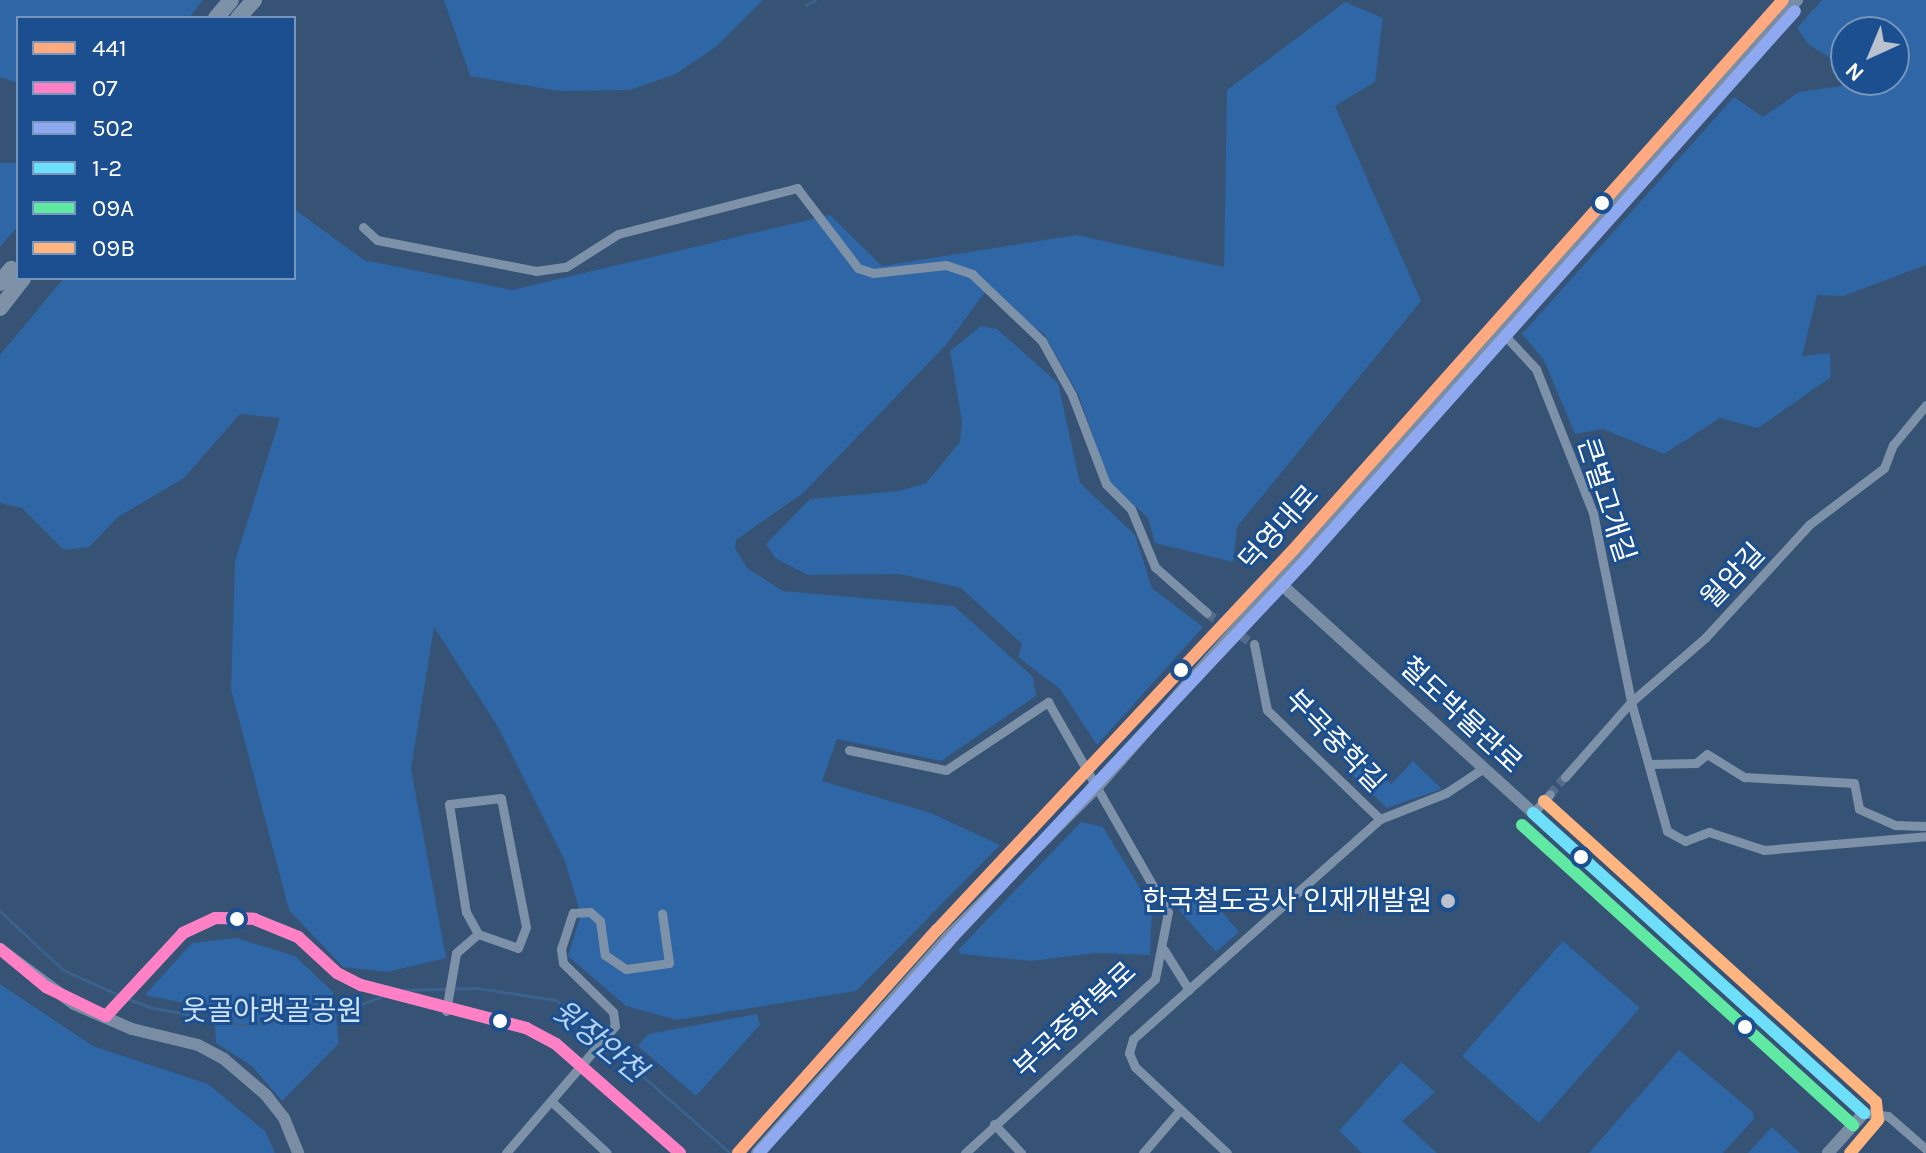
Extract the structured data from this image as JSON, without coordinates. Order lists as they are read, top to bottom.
{
  "streets": {
    "street": [
      "큰벌고개길",
      "덕영대로",
      "월암길",
      "철도박물관로",
      "부곡중학길",
      "부곡중학북로"
    ]
  },
  "crossings": [
    ["큰벌고개길", "덕영대로"],
    ["큰벌고개길", "월암길"],
    ["덕영대로", "철도박물관로"],
    ["덕영대로", "부곡중학북로"],
    ["철도박물관로", "부곡중학길"]
  ],
  "water": ["윗장안천"],
  "parks": ["웃골아랫골공원"],
  "places": ["한국철도공사 인재개발원"],
  "lines": [
    "transit line 441",
    "transit line 502",
    "transit line 09B",
    "transit line 1-2",
    "transit line 09A",
    "transit line 07"
  ],
  "legend": [
    "441",
    "07",
    "502",
    "1-2",
    "09A",
    "09B"
  ],
  "north": "bottom left"
}
